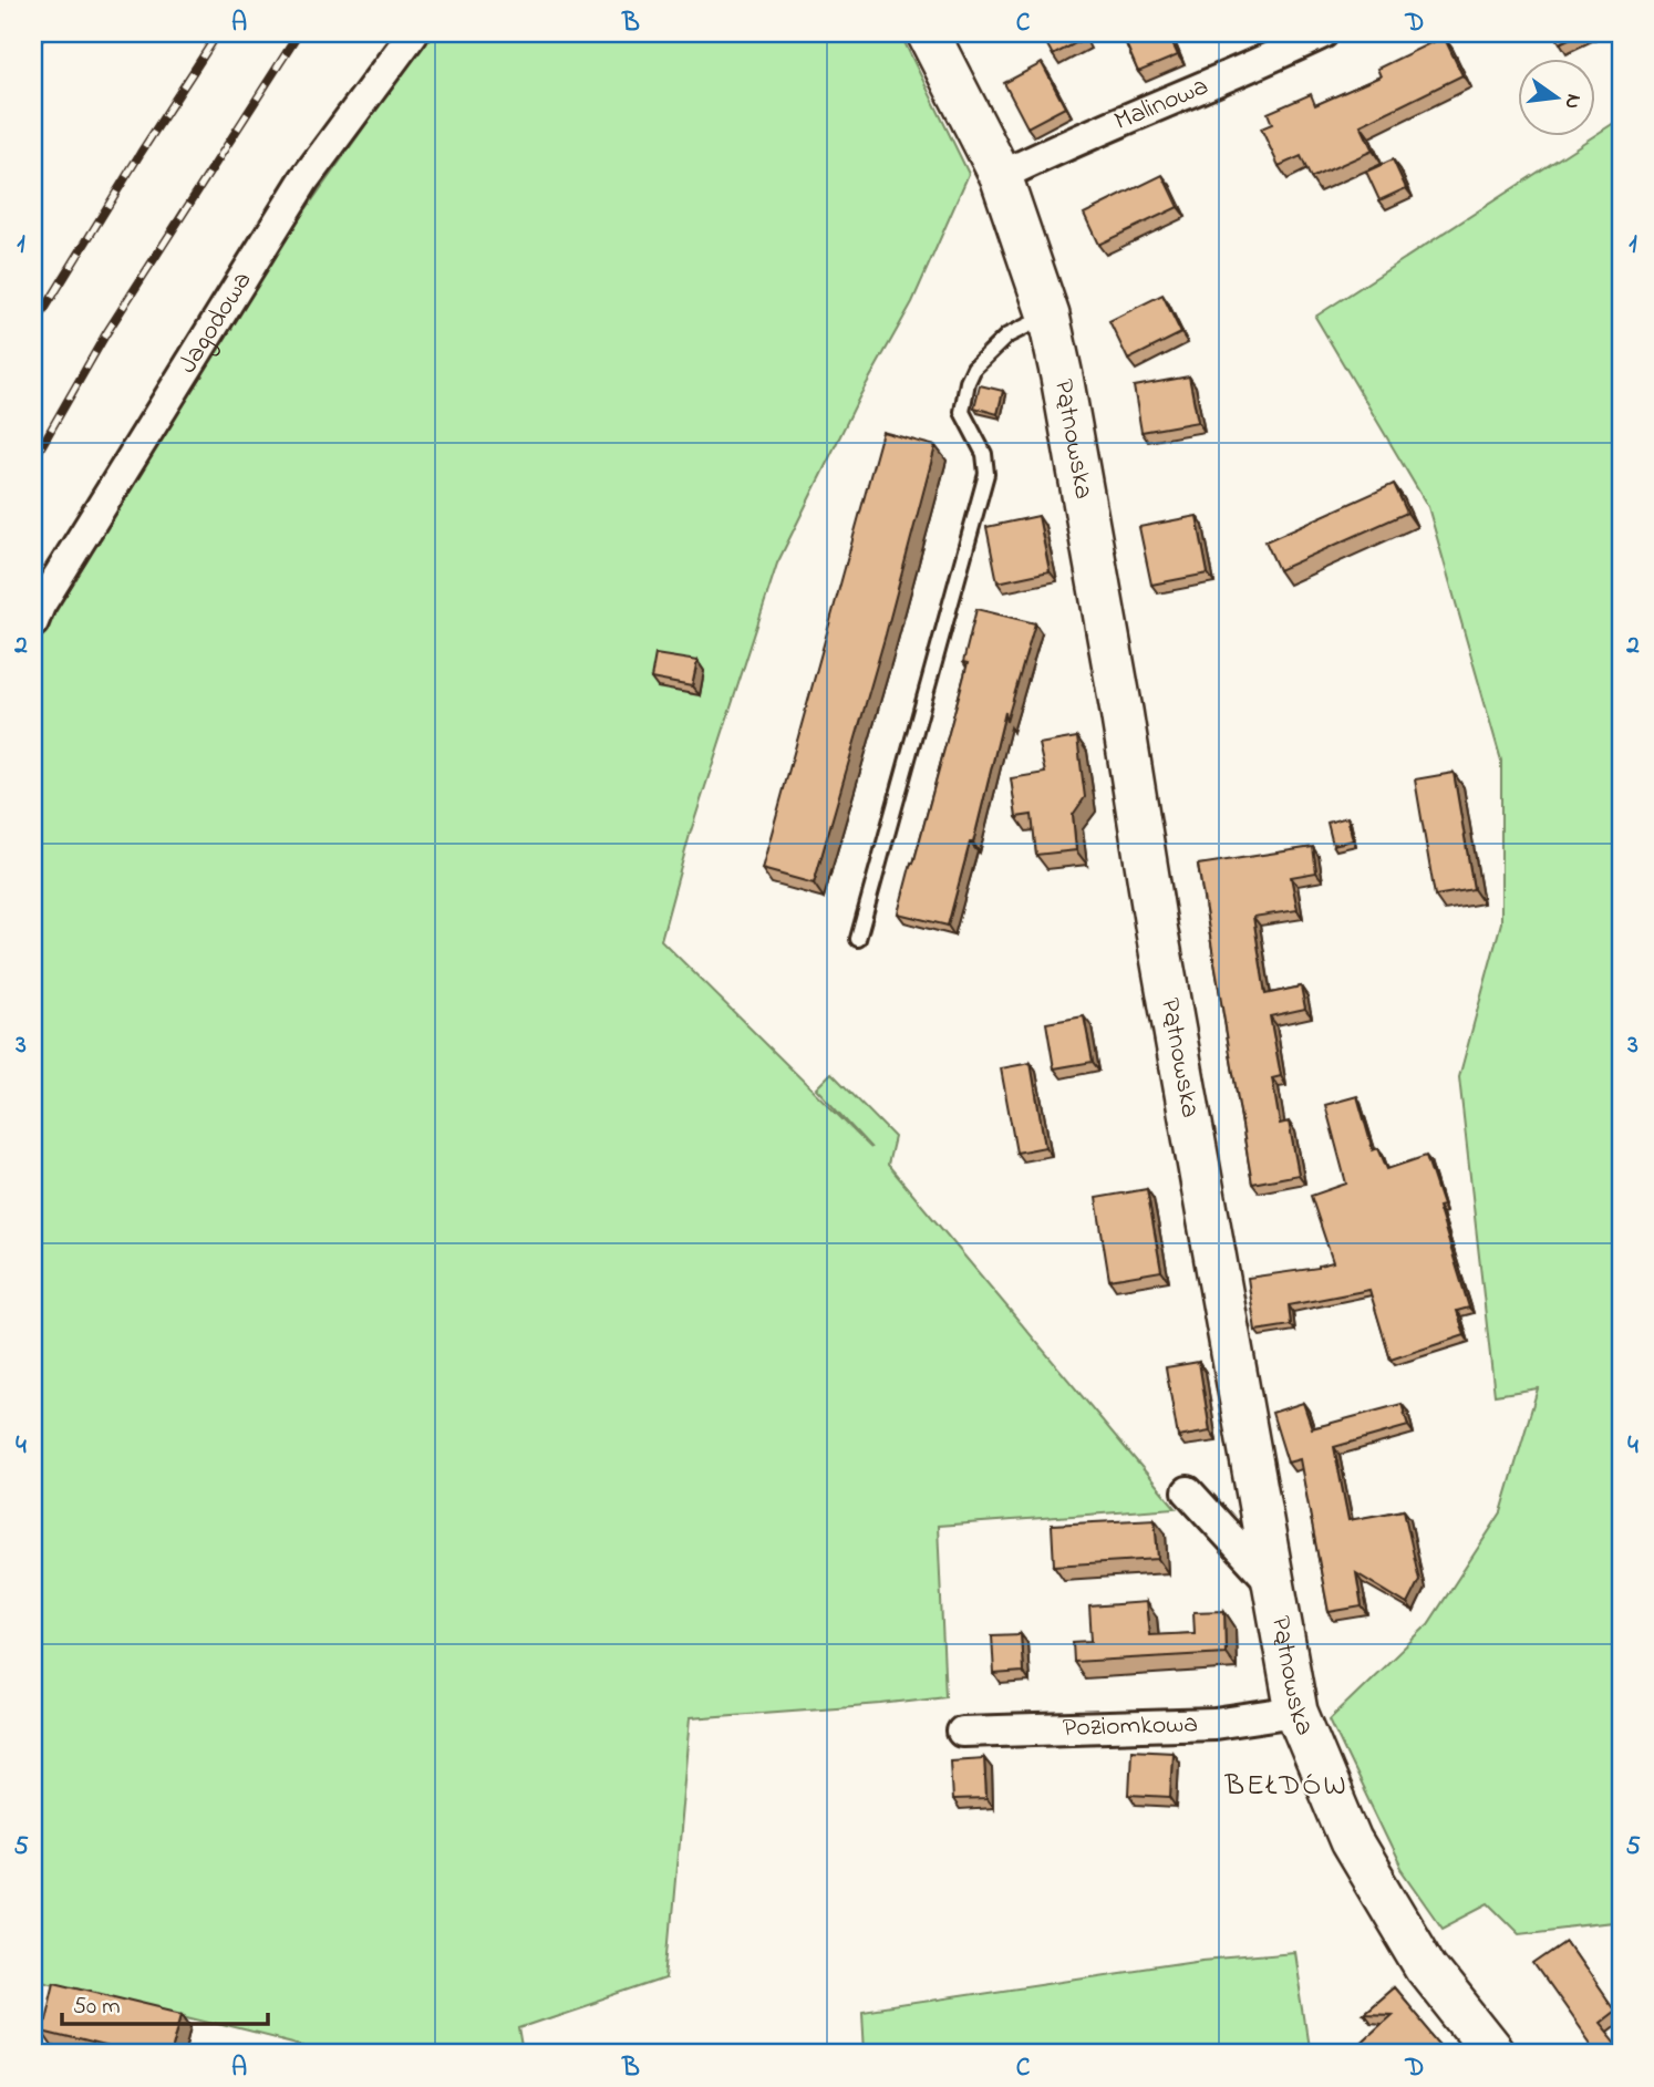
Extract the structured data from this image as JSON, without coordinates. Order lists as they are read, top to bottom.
{
  "streets": {
    "street": [
      "Malinowa",
      "Jagodowa",
      "Pątnowska",
      "Poziomkowa"
    ]
  },
  "crossings": [
    ["Malinowa", "Pątnowska"],
    ["Pątnowska", "Poziomkowa"]
  ],
  "districts": ["BEŁDÓW"],
  "scale_bar": "50 m",
  "north": "right",
  "grid": {
    "columns": [
      "A",
      "B",
      "C",
      "D"
    ],
    "rows": [
      "1",
      "2",
      "3",
      "4",
      "5"
    ]
  }
}
